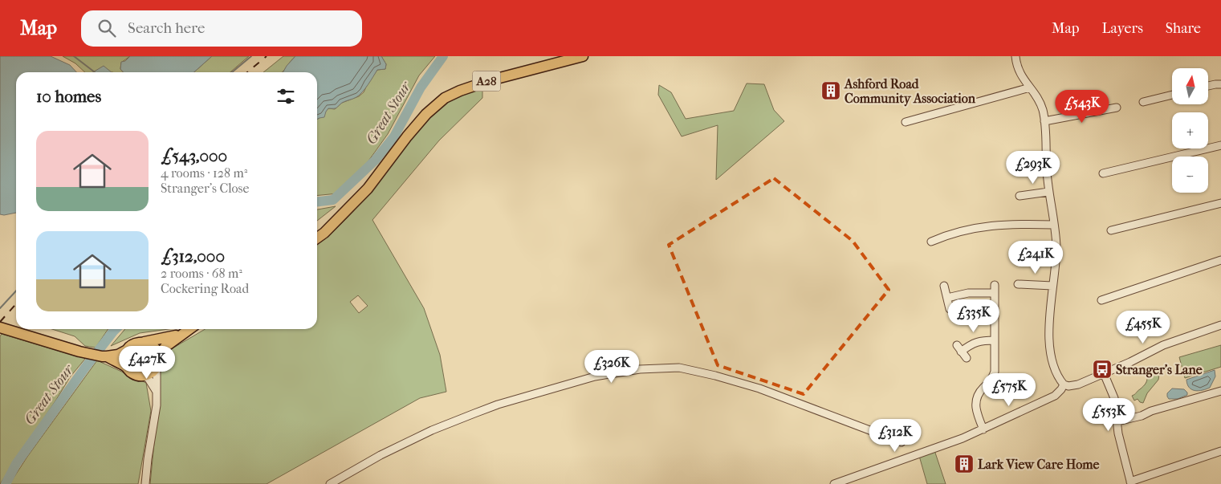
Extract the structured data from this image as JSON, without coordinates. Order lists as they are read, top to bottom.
{
  "streets": {
    "highway": ["A28"]
  },
  "water": ["Great Stour"],
  "places": {
    "building": ["Ashford Road Community Association", "Lark View Care Home"],
    "bus stop": ["Stranger's Lane"]
  },
  "north": "top",
  "page": {
    "header": "Map",
    "search": "Search here",
    "nav": ["Map", "Layers", "Share"],
    "map_buttons": ["+", "−"],
    "heading": "10 homes",
    "price": [
      "£543K",
      "£293K",
      "£241K",
      "£335K",
      "£455K",
      "£427K",
      "£326K",
      "£575K",
      "£553K",
      "£312K"
    ],
    "list": [
      {
        "name": "£543,000",
        "note": "4 rooms · 128 m² · Stranger's Close"
      },
      {
        "name": "£312,000",
        "note": "2 rooms · 68 m² · Cockering Road"
      }
    ]
  }
}
